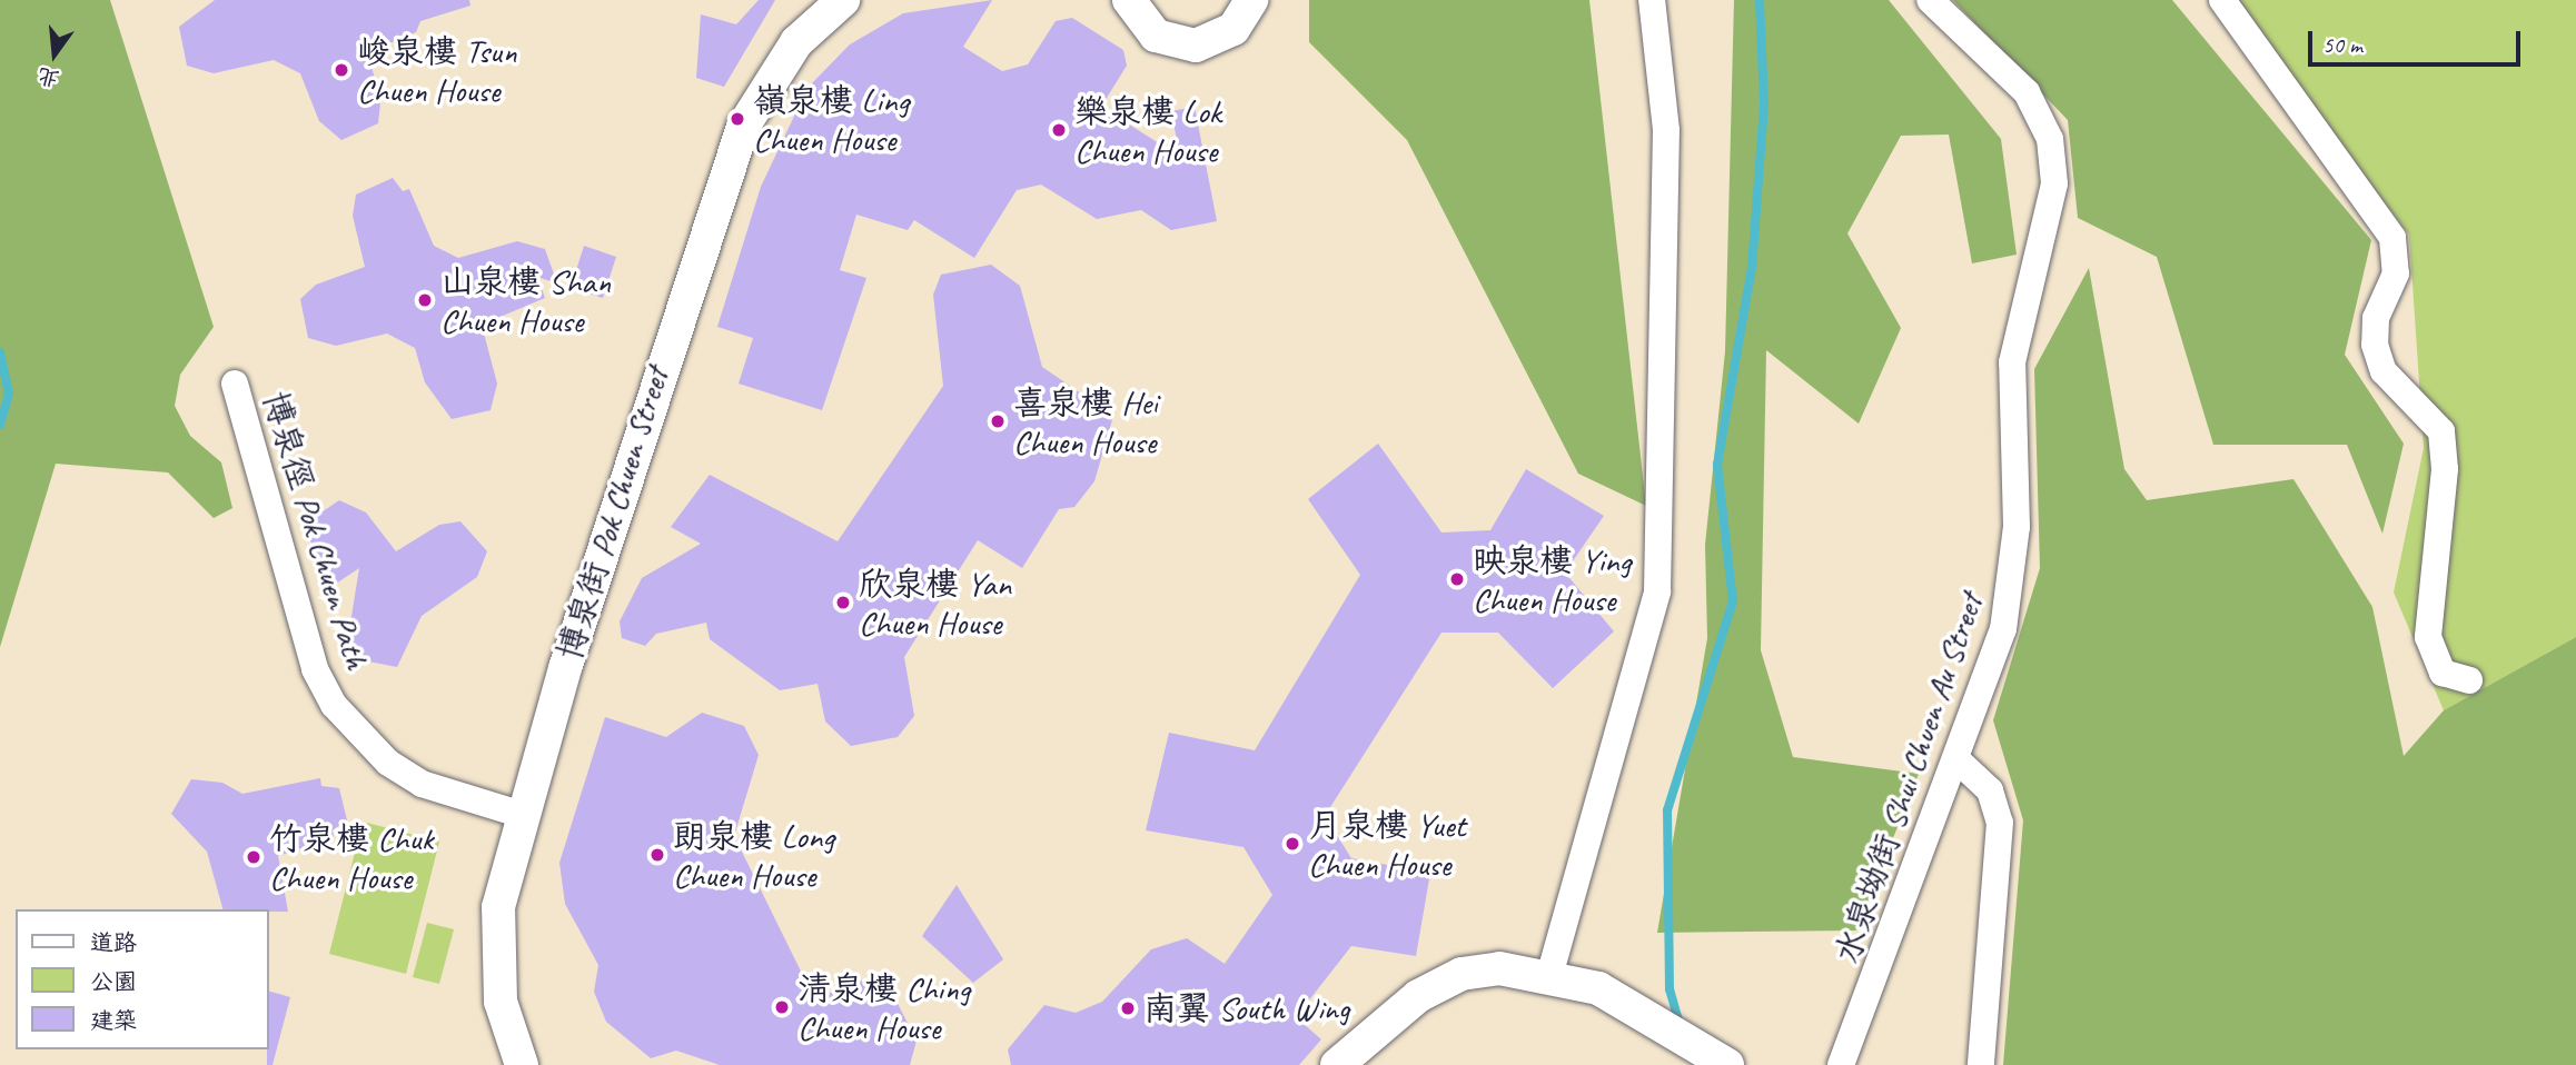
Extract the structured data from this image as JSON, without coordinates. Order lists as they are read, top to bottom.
{
  "streets": {
    "street": ["博泉街 Pok Chuen Street", "博泉徑 Pok Chuen Path", "水泉坳街 Shui Chuen Au Street"]
  },
  "crossings": [
    ["博泉街 Pok Chuen Street", "博泉徑 Pok Chuen Path"]
  ],
  "places": [
    "峻泉樓 Tsun Chuen House",
    "嶺泉樓 Ling Chuen House",
    "樂泉樓 Lok Chuen House",
    "山泉樓 Shan Chuen House",
    "喜泉樓 Hei Chuen House",
    "映泉樓 Ying Chuen House",
    "欣泉樓 Yan Chuen House",
    "月泉樓 Yuet Chuen House",
    "朗泉樓 Long Chuen House",
    "竹泉樓 Chuk Chuen House",
    "清泉樓 Ching Chuen House",
    "南翼 South Wing"
  ],
  "legend": ["道路", "公園", "建築"],
  "scale_bar": "50 m",
  "north": "bottom"
}
